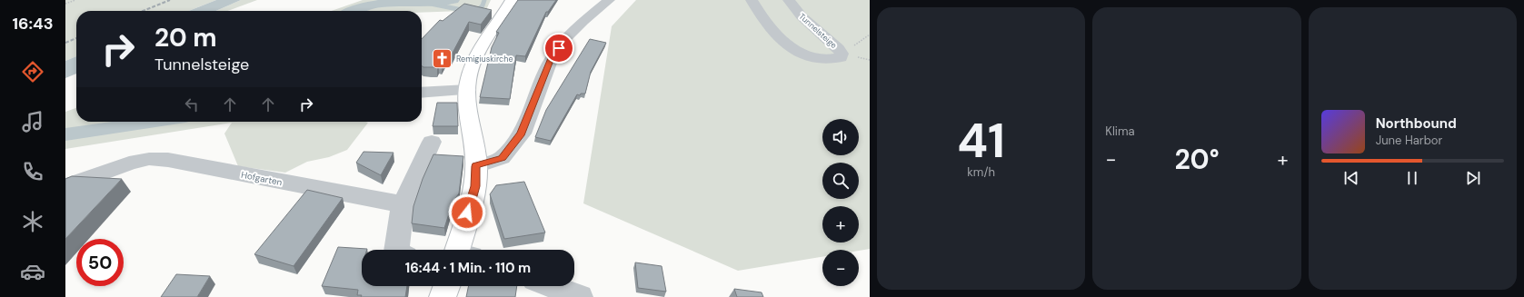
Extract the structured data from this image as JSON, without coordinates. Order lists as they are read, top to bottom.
{
  "streets": {
    "street": ["Tunnelsteige", "Hofgarten"]
  },
  "places": {
    "church": ["Remigiuskirche"]
  },
  "page": {
    "tabs": "16:43",
    "tile": [
      ["41", "km/h"],
      "Klima"
    ],
    "turn": ["20 m", "Tunnelsteige"],
    "song": ["Northbound", "June Harbor"],
    "map_buttons": ["+", "−"],
    "heat": ["−", "20°", "+"],
    "limit": "50",
    "trip": "16:44 · 1 Min. · 110 m"
  }
}
